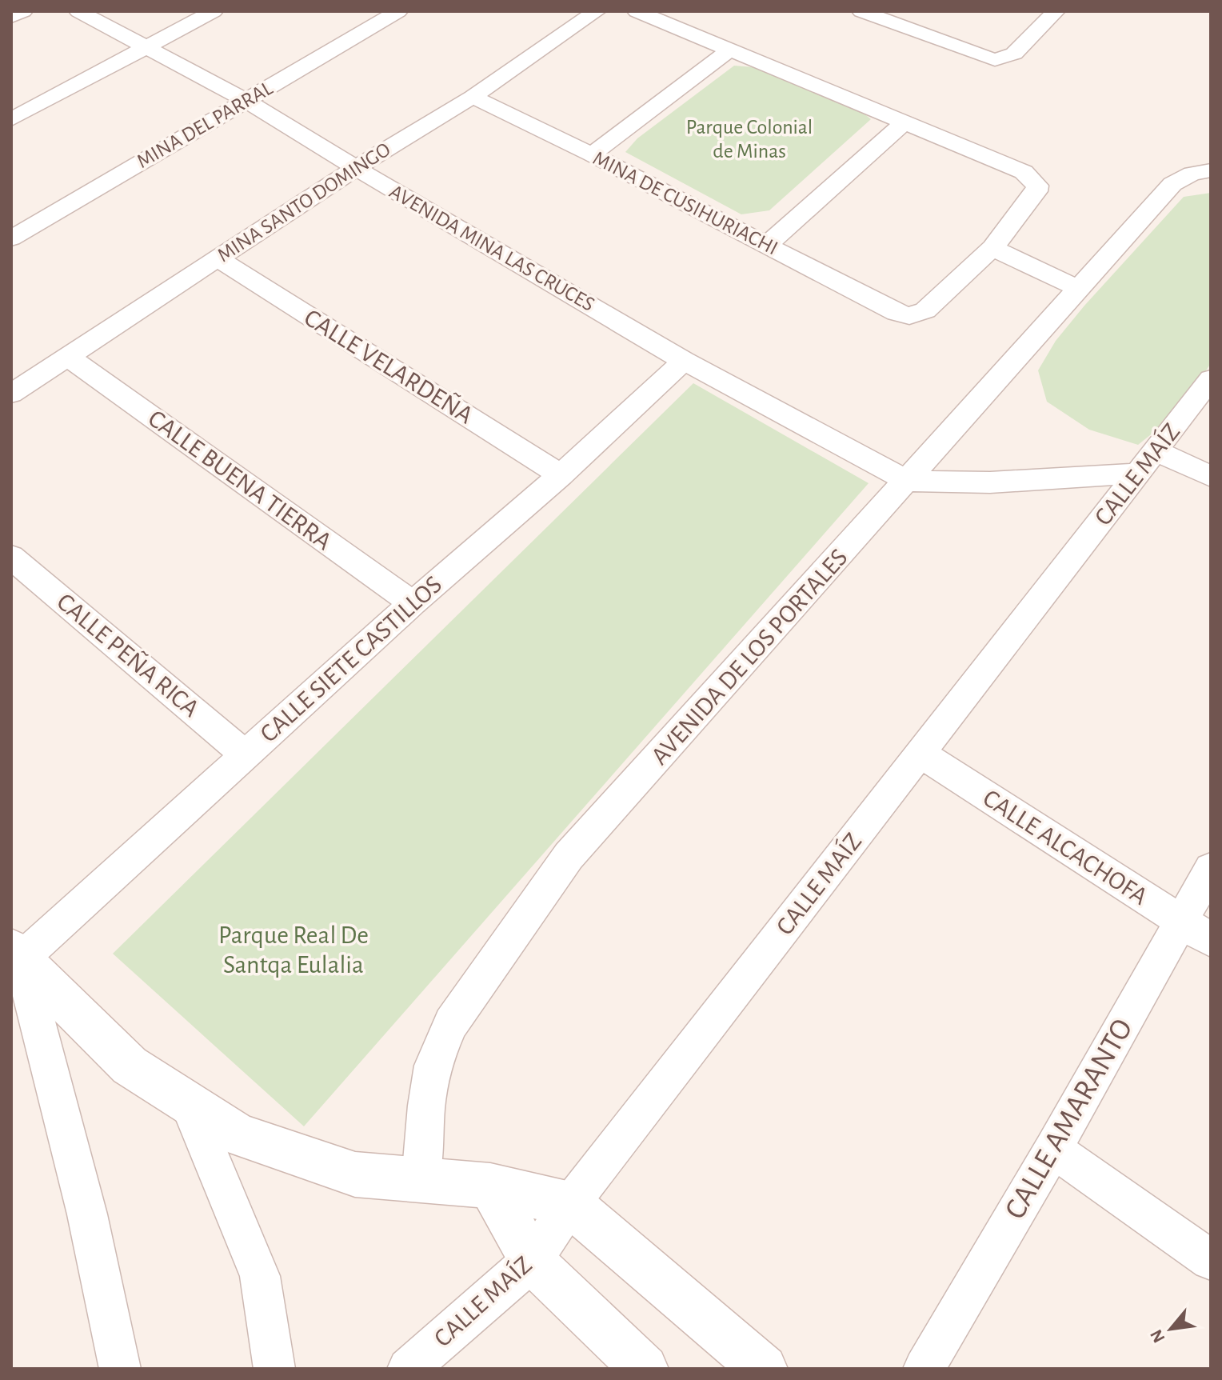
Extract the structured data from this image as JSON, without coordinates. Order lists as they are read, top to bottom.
{
  "streets": {
    "street": [
      "MINA DEL PARRAL",
      "MINA SANTO DOMINGO",
      "MINA DE CUSIHURIACHI",
      "AVENIDA MINA LAS CRUCES",
      "CALLE VELARDEÑA",
      "CALLE MAÍZ",
      "CALLE BUENA TIERRA",
      "CALLE PEÑA RICA",
      "AVENIDA DE LOS PORTALES",
      "CALLE SIETE CASTILLOS",
      "CALLE ALCACHOFA",
      "CALLE AMARANTO"
    ]
  },
  "crossings": [
    ["MINA DEL PARRAL", "AVENIDA MINA LAS CRUCES"],
    ["MINA SANTO DOMINGO", "MINA DE CUSIHURIACHI"],
    ["MINA SANTO DOMINGO", "AVENIDA MINA LAS CRUCES"],
    ["MINA SANTO DOMINGO", "CALLE VELARDEÑA"],
    ["MINA SANTO DOMINGO", "CALLE BUENA TIERRA"],
    ["AVENIDA MINA LAS CRUCES", "AVENIDA DE LOS PORTALES"],
    ["AVENIDA MINA LAS CRUCES", "CALLE SIETE CASTILLOS"],
    ["CALLE VELARDEÑA", "CALLE SIETE CASTILLOS"],
    ["CALLE MAÍZ", "CALLE ALCACHOFA"],
    ["CALLE BUENA TIERRA", "CALLE SIETE CASTILLOS"],
    ["CALLE PEÑA RICA", "CALLE SIETE CASTILLOS"],
    ["CALLE ALCACHOFA", "CALLE AMARANTO"]
  ],
  "parks": ["Parque Colonial de Minas", "Parque Real De Santqa Eulalia"],
  "north": "bottom left"
}
